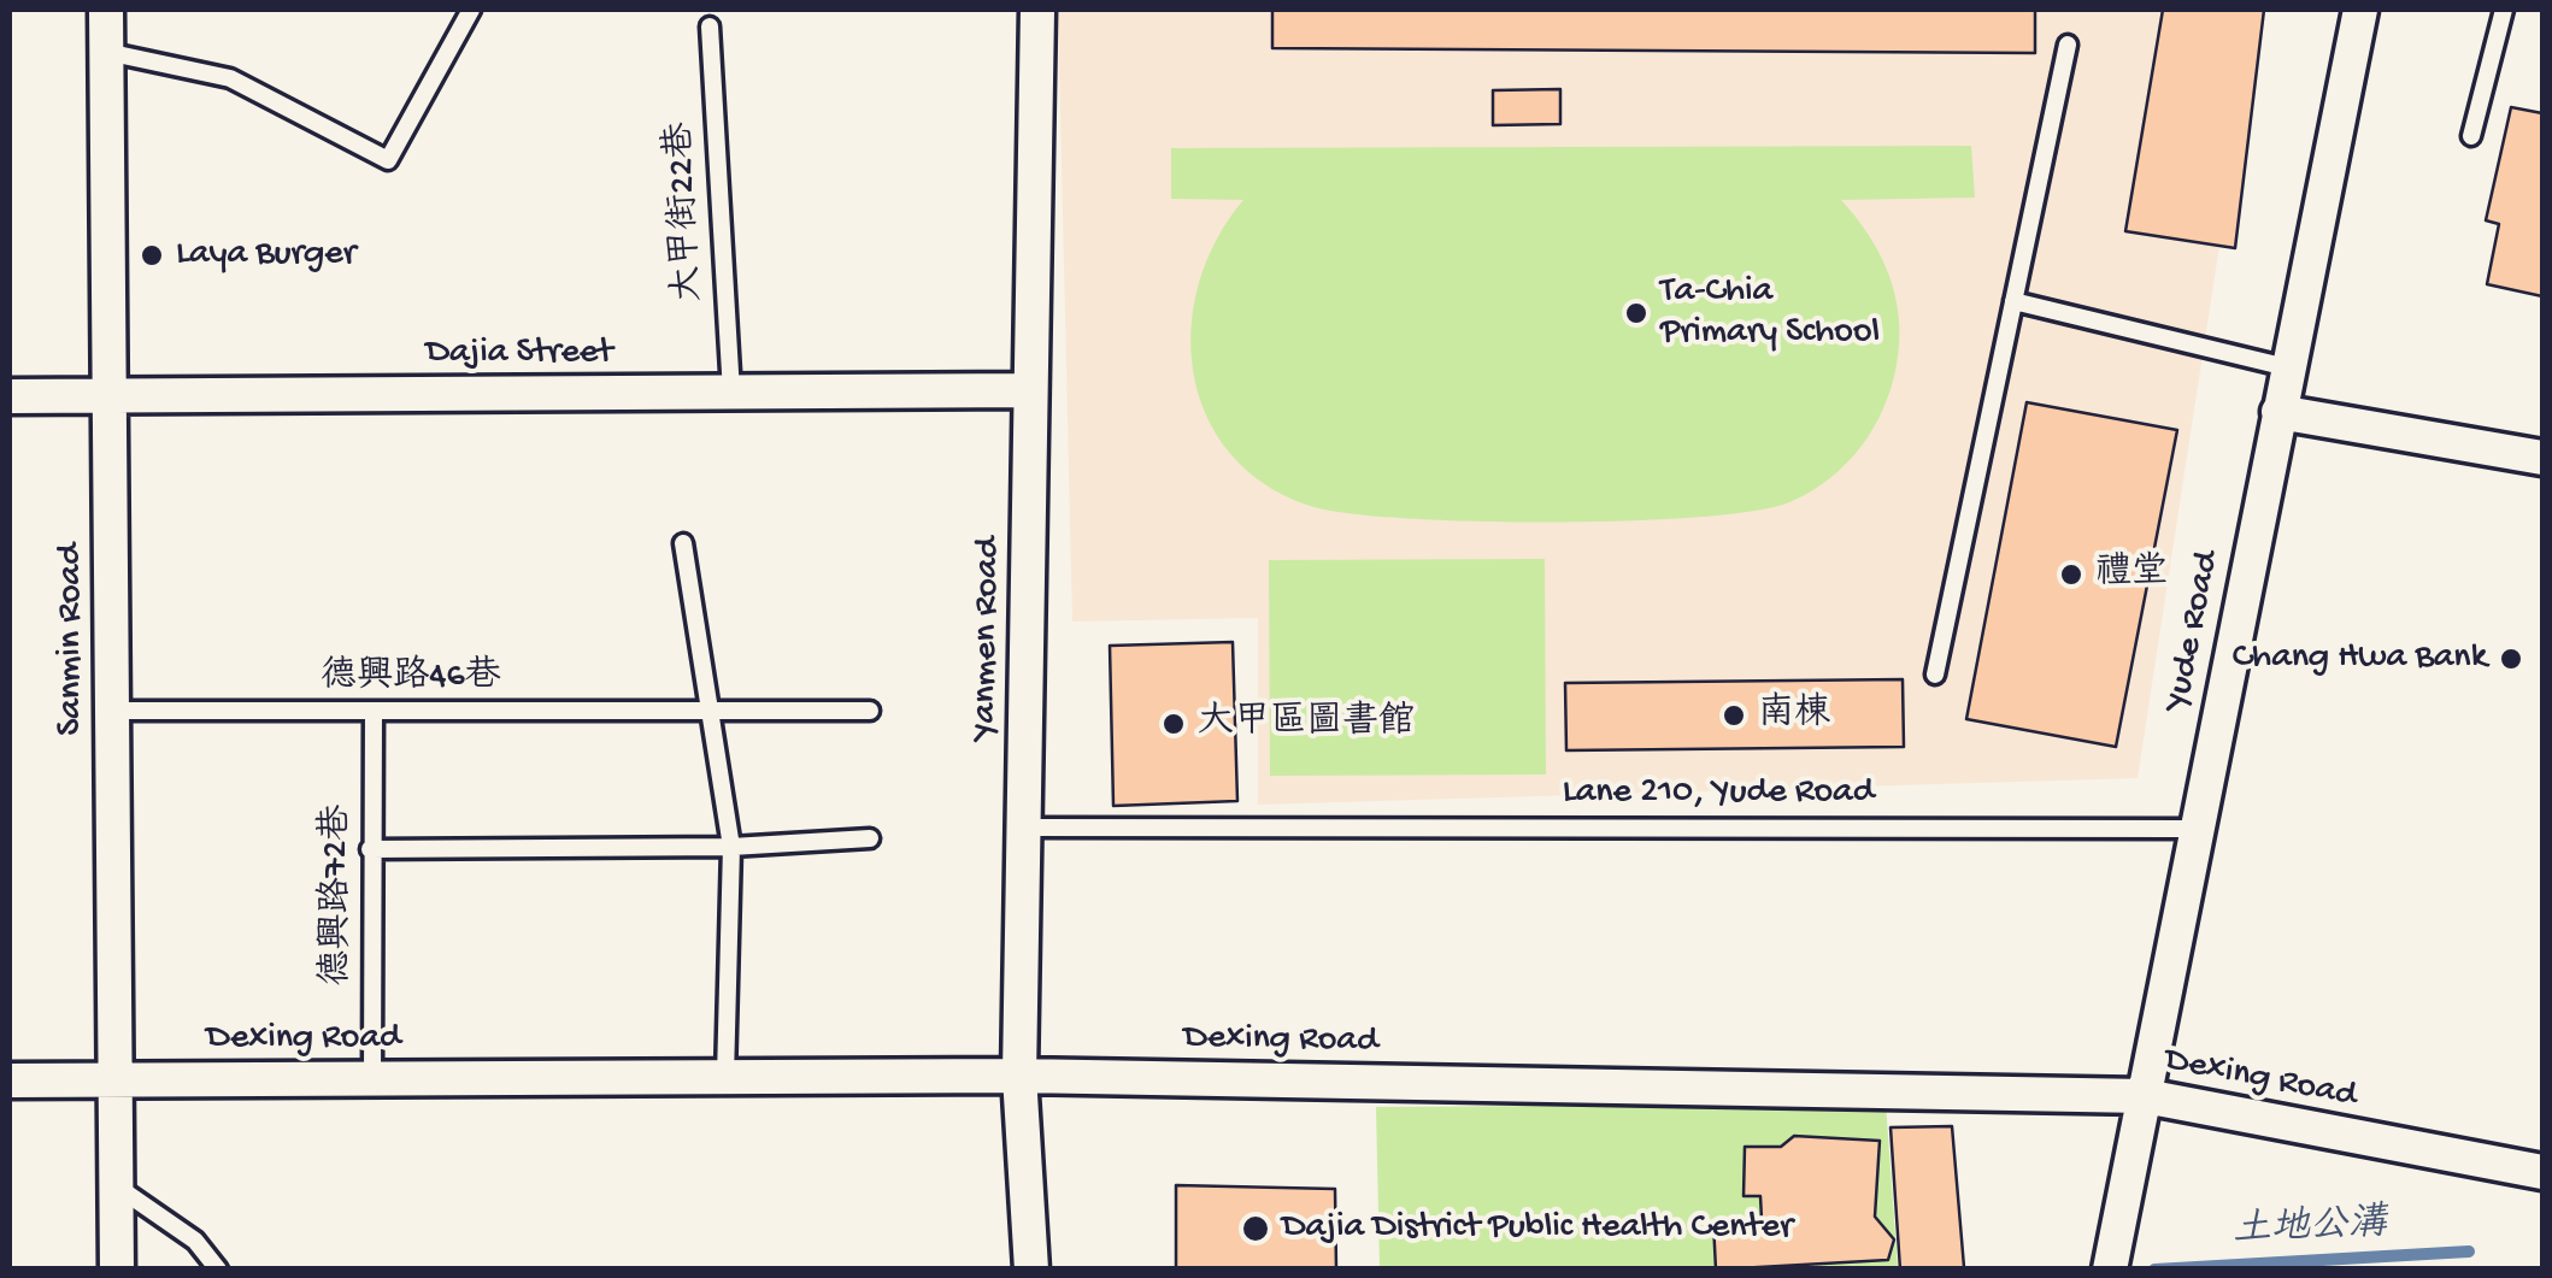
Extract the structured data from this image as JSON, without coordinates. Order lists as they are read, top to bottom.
{
  "streets": {
    "street": [
      "Dajia Street",
      "Yude Road",
      "Yanmen Road",
      "Sanmin Road",
      "Dexing Road"
    ],
    "lane": [
      "大甲街22巷",
      "德興路46巷",
      "Lane 210, Yude Road",
      "德興路72巷"
    ]
  },
  "crossings": [
    ["大甲街22巷", "Dajia Street"],
    ["Dajia Street", "Yanmen Road"],
    ["Dajia Street", "Sanmin Road"],
    ["Yude Road", "Lane 210, Yude Road"],
    ["Yude Road", "Dexing Road"],
    ["Yanmen Road", "Lane 210, Yude Road"],
    ["Yanmen Road", "Dexing Road"],
    ["Sanmin Road", "德興路46巷"],
    ["Sanmin Road", "Dexing Road"],
    ["德興路46巷", "德興路72巷"],
    ["德興路72巷", "Dexing Road"]
  ],
  "water": ["土地公溝"],
  "places": [
    "Laya Burger",
    "Ta-Chia Primary School",
    "禮堂",
    "Chang Hwa Bank",
    "南棟",
    "大甲區圖書館",
    "Dajia District Public Health Center"
  ]
}
